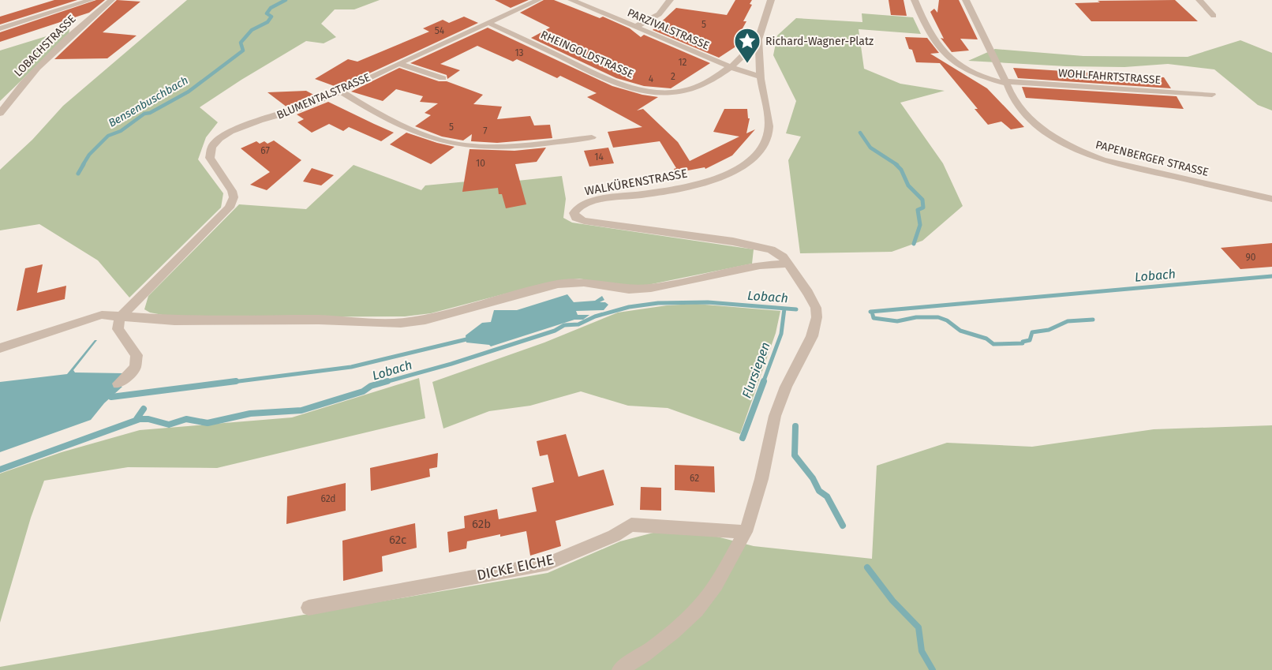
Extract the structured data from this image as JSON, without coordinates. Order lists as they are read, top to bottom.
{
  "streets": {
    "street": [
      "PARZIVALSTRASSE",
      "LOBACHSTRASSE",
      "RHEINGOLDSTRASSE",
      "WOHLFAHRTSTRASSE",
      "BLUMENTALSTRASSE",
      "PAPENBERGER STRASSE",
      "WALKÜRENSTRASSE",
      "DICKE EICHE"
    ]
  },
  "crossings": [
    ["PARZIVALSTRASSE", "RHEINGOLDSTRASSE"],
    ["PARZIVALSTRASSE", "WALKÜRENSTRASSE"],
    ["RHEINGOLDSTRASSE", "BLUMENTALSTRASSE"],
    ["RHEINGOLDSTRASSE", "WALKÜRENSTRASSE"],
    ["WOHLFAHRTSTRASSE", "PAPENBERGER STRASSE"]
  ],
  "water": ["Bensenbuschbach", "Lobach", "Flursiepen"],
  "places": {
    "place": ["Richard-Wagner-Platz"]
  },
  "house_numbers": [
    "5",
    "54",
    "13",
    "12",
    "2",
    "4",
    "5",
    "7",
    "67",
    "14",
    "10",
    "90",
    "62",
    "62d",
    "62b",
    "62c"
  ]
}
